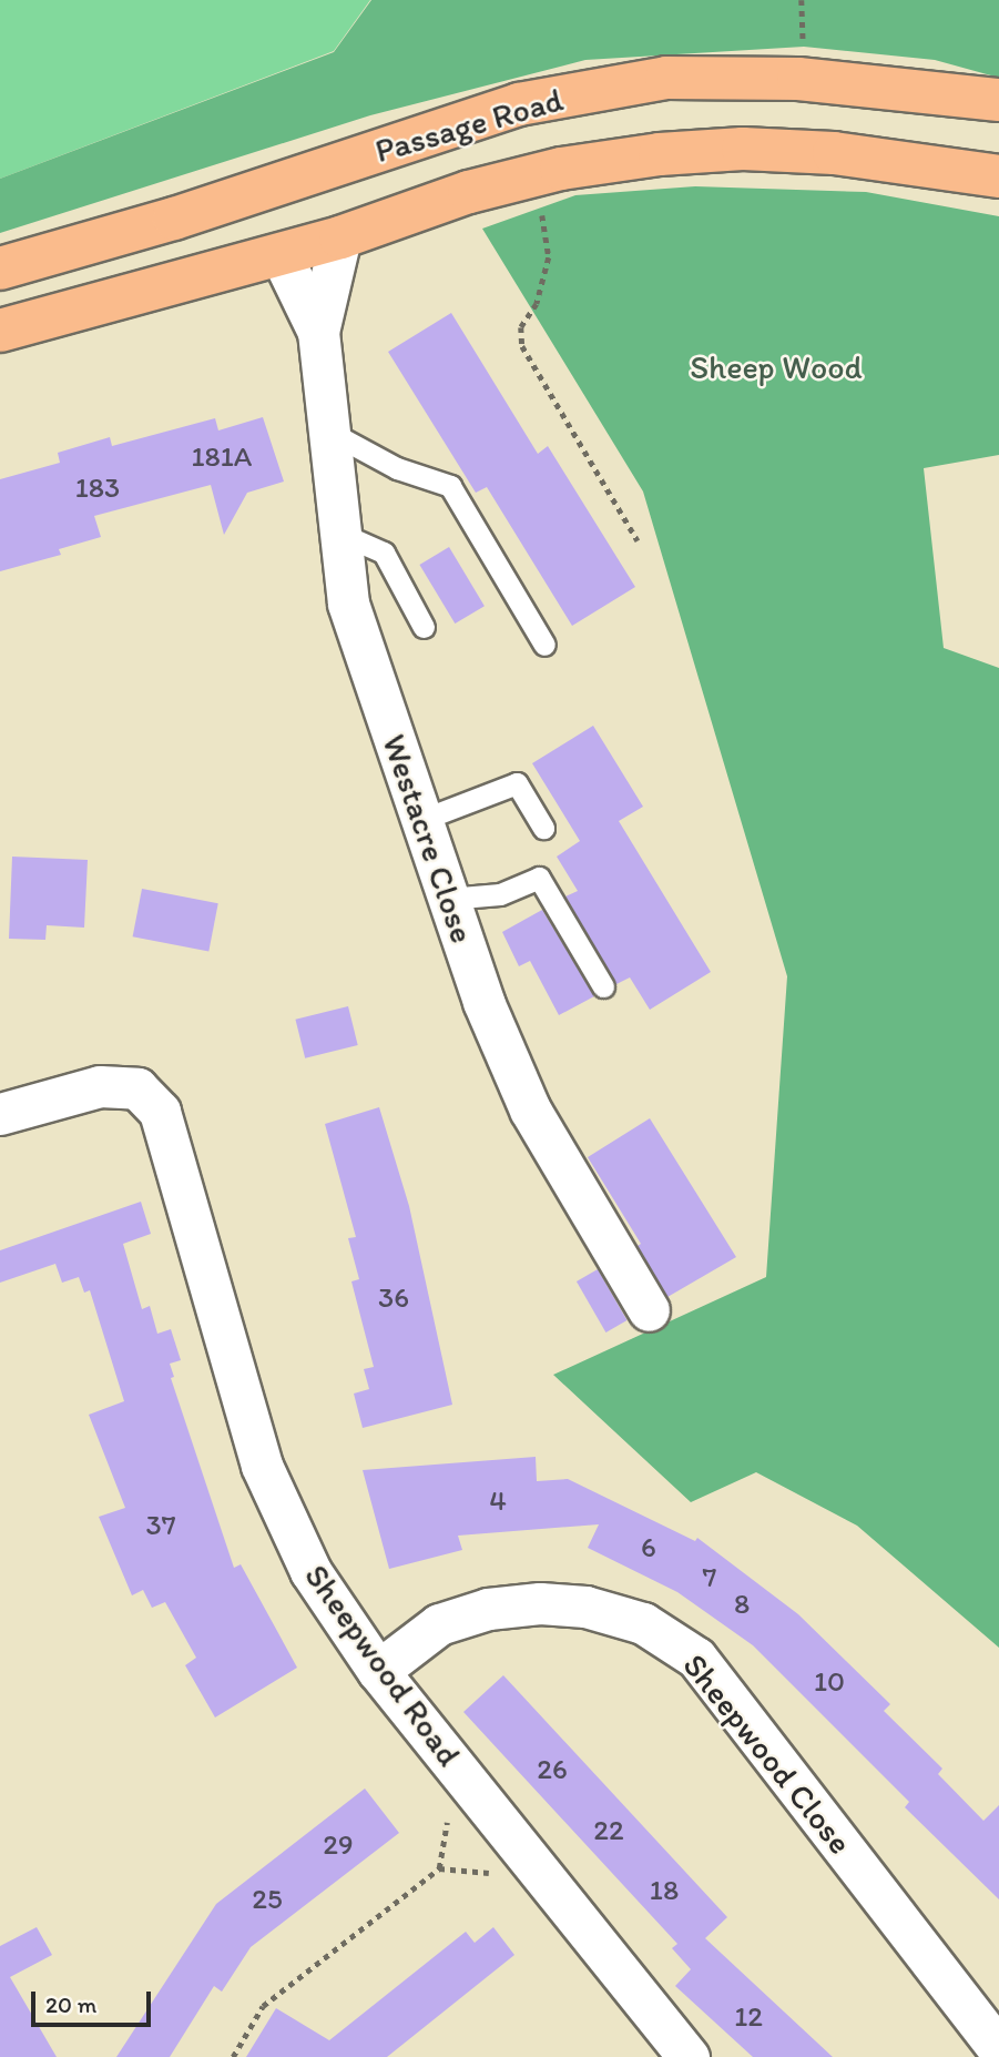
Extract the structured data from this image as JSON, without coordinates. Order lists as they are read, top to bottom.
{
  "streets": {
    "main road": ["Passage Road"],
    "street": ["Westacre Close", "Sheepwood Road", "Sheepwood Close"]
  },
  "crossings": [
    ["Passage Road", "Westacre Close"],
    ["Sheepwood Road", "Sheepwood Close"]
  ],
  "parks": ["Sheep Wood"],
  "house_numbers": [
    "181A",
    "183",
    "36",
    "4",
    "37",
    "6",
    "7",
    "8",
    "10",
    "26",
    "22",
    "29",
    "18",
    "25",
    "12"
  ],
  "scale_bar": "20 m"
}
